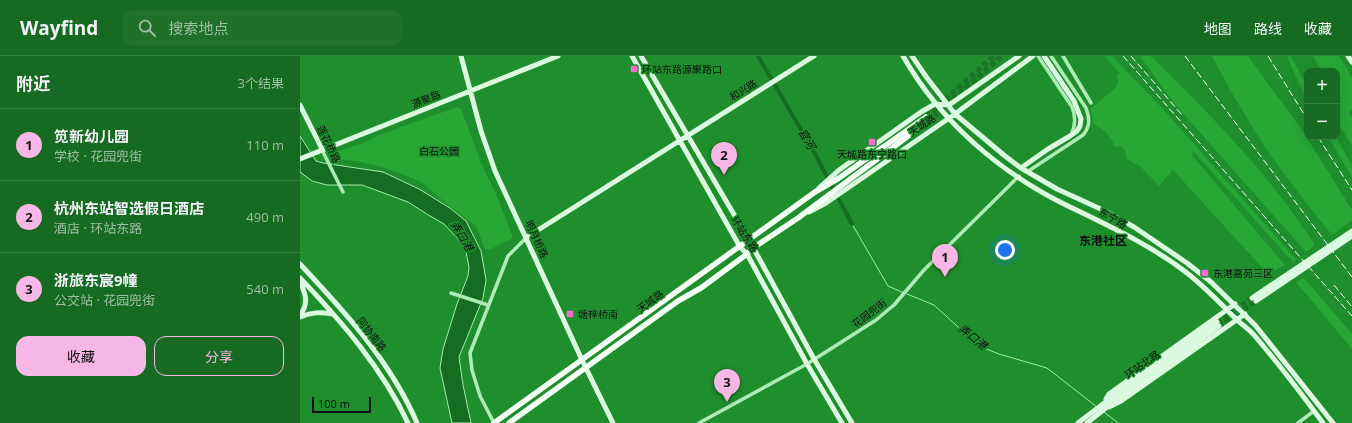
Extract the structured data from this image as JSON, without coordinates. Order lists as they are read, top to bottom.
{
  "streets": {
    "main road": [
      "和兴路",
      "源聚路",
      "天城路",
      "莲花桥路",
      "东宁路",
      "环站东路",
      "明月桥路",
      "同协南路",
      "环站北路"
    ],
    "street": ["花园兜街"]
  },
  "crossings": [
    ["和兴路", "环站东路"],
    ["和兴路", "明月桥路"],
    ["源聚路", "莲花桥路"],
    ["源聚路", "明月桥路"],
    ["天城路", "东宁路"],
    ["天城路", "环站东路"],
    ["天城路", "明月桥路"],
    ["东宁路", "花园兜街"],
    ["环站东路", "花园兜街"]
  ],
  "districts": ["东港社区"],
  "water": ["官河", "弄口港"],
  "parks": ["白石公园"],
  "places": {
    "transit": [
      "环站东路源聚路口",
      "天城路东宁路口",
      "东港嘉苑三区",
      "塘梓桥南"
    ]
  },
  "scale_bar": "100 m",
  "page": {
    "header": "Wayfind",
    "search": "搜索地点",
    "nav": ["地图", "路线", "收藏"],
    "heading": ["附近", "3个结果"],
    "map_buttons": ["+", "−"],
    "list": [
      {
        "mark": "1",
        "name": "笕新幼儿园",
        "note": "学校 · 花园兜街",
        "value": "110 m"
      },
      {
        "mark": "2",
        "name": "杭州东站智选假日酒店",
        "note": "酒店 · 环站东路",
        "value": "490 m"
      },
      {
        "mark": "3",
        "name": "浙旅东宸9幢",
        "note": "公交站 · 花园兜街",
        "value": "540 m"
      }
    ],
    "pins": ["2", "1", "3"],
    "buttons": ["收藏", "分享"],
    "scale": "100 m"
  }
}
